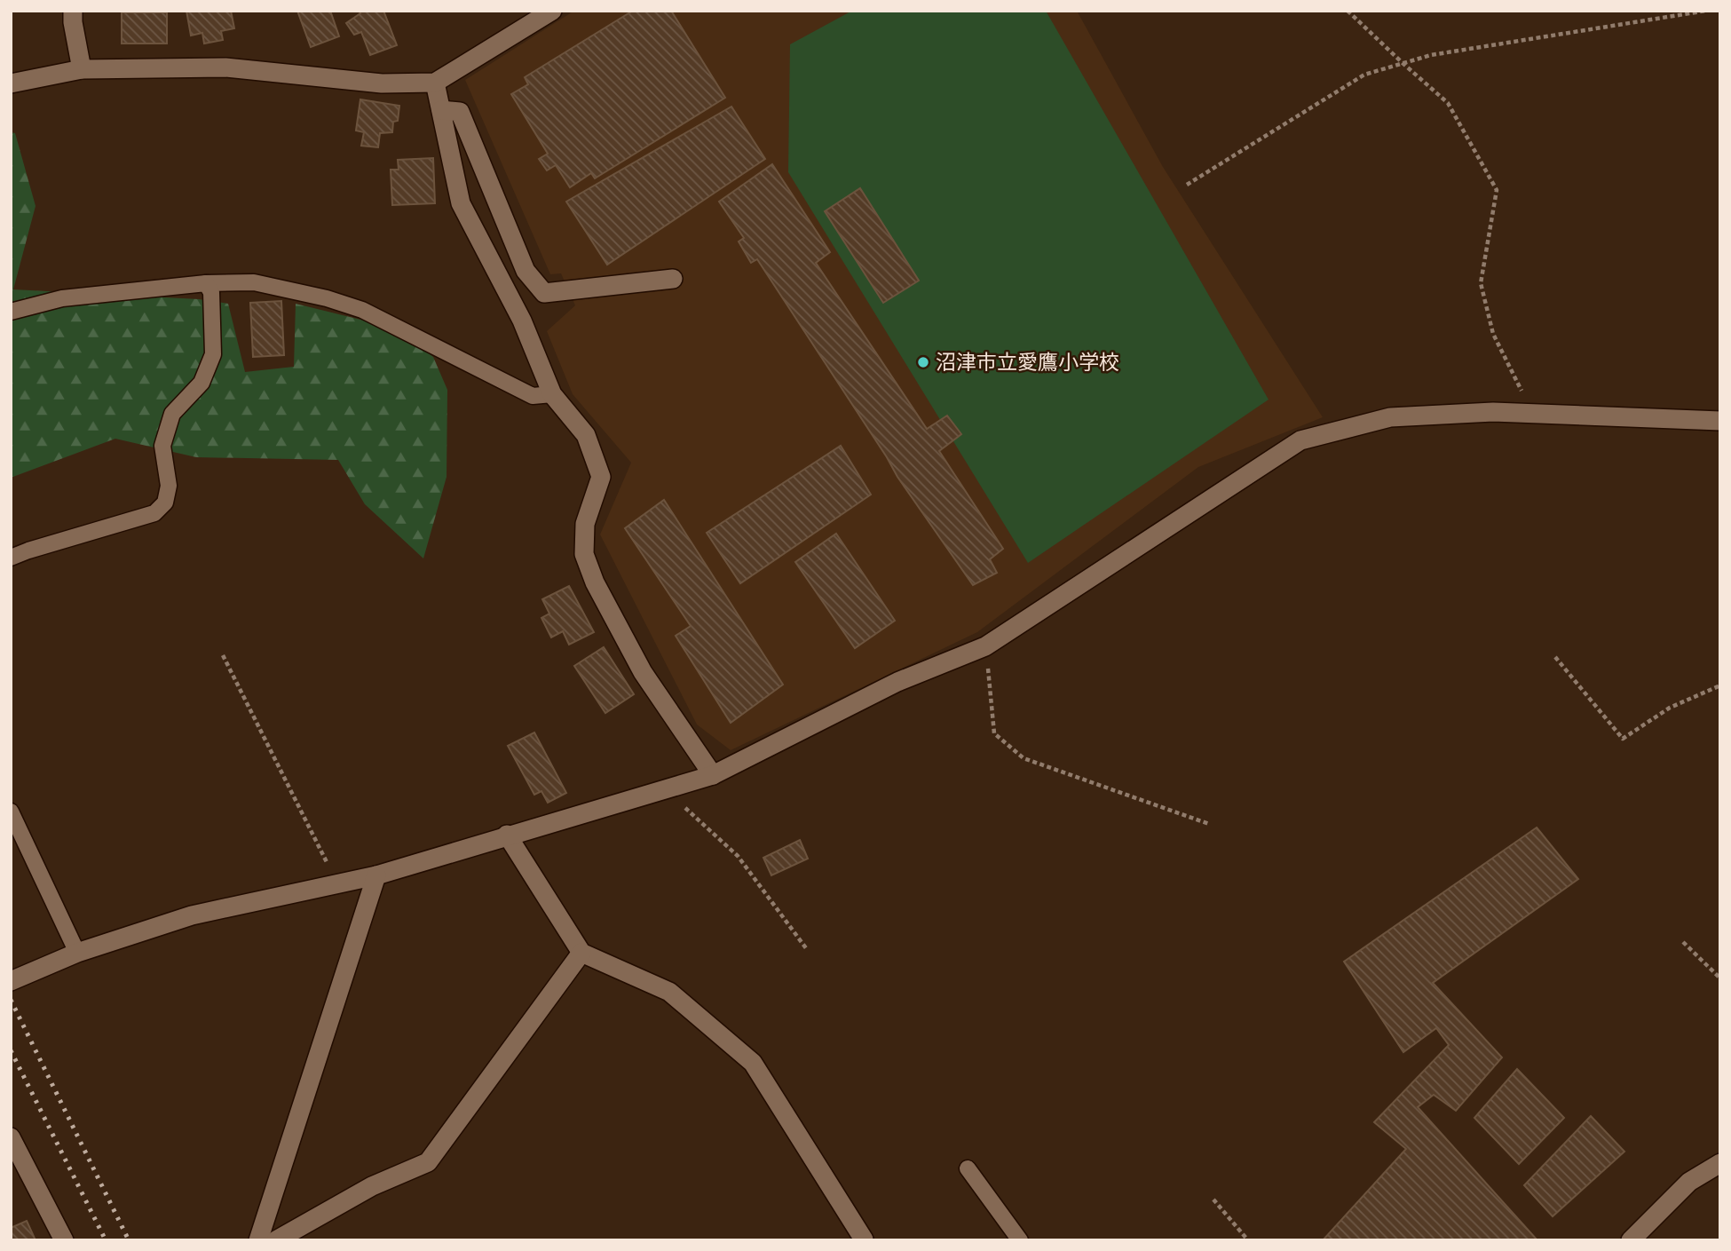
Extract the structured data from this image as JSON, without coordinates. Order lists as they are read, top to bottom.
{
  "places": ["沼津市立愛鷹小学校"]
}
